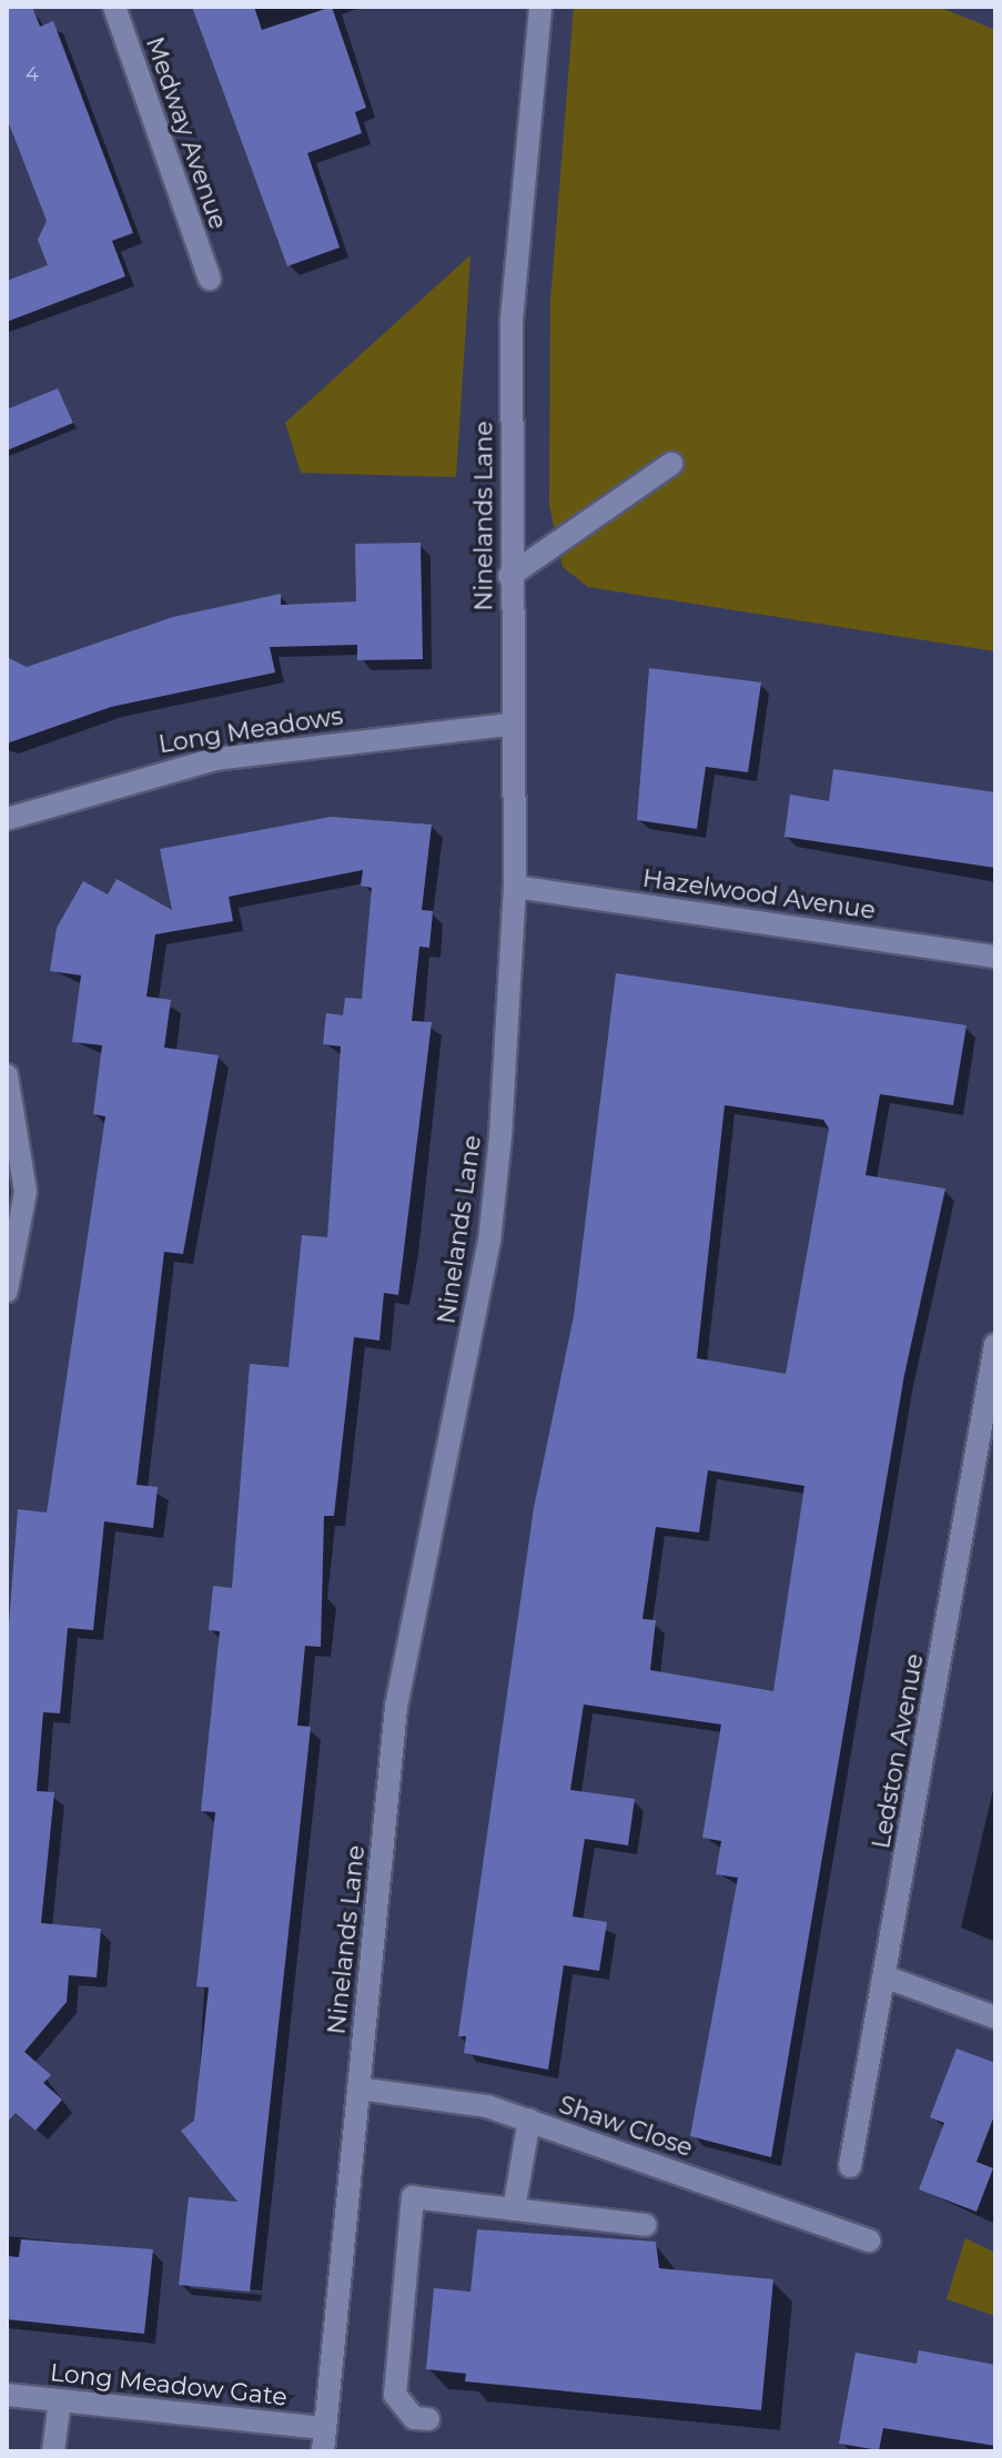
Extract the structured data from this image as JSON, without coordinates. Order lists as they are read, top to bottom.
{
  "streets": {
    "street": [
      "Medway Avenue",
      "Ninelands Lane",
      "Long Meadows",
      "Hazelwood Avenue",
      "Ledston Avenue",
      "Shaw Close",
      "Long Meadow Gate"
    ]
  },
  "crossings": [
    ["Ninelands Lane", "Long Meadows"],
    ["Ninelands Lane", "Hazelwood Avenue"],
    ["Ninelands Lane", "Shaw Close"],
    ["Ninelands Lane", "Long Meadow Gate"]
  ],
  "house_numbers": ["4"]
}
